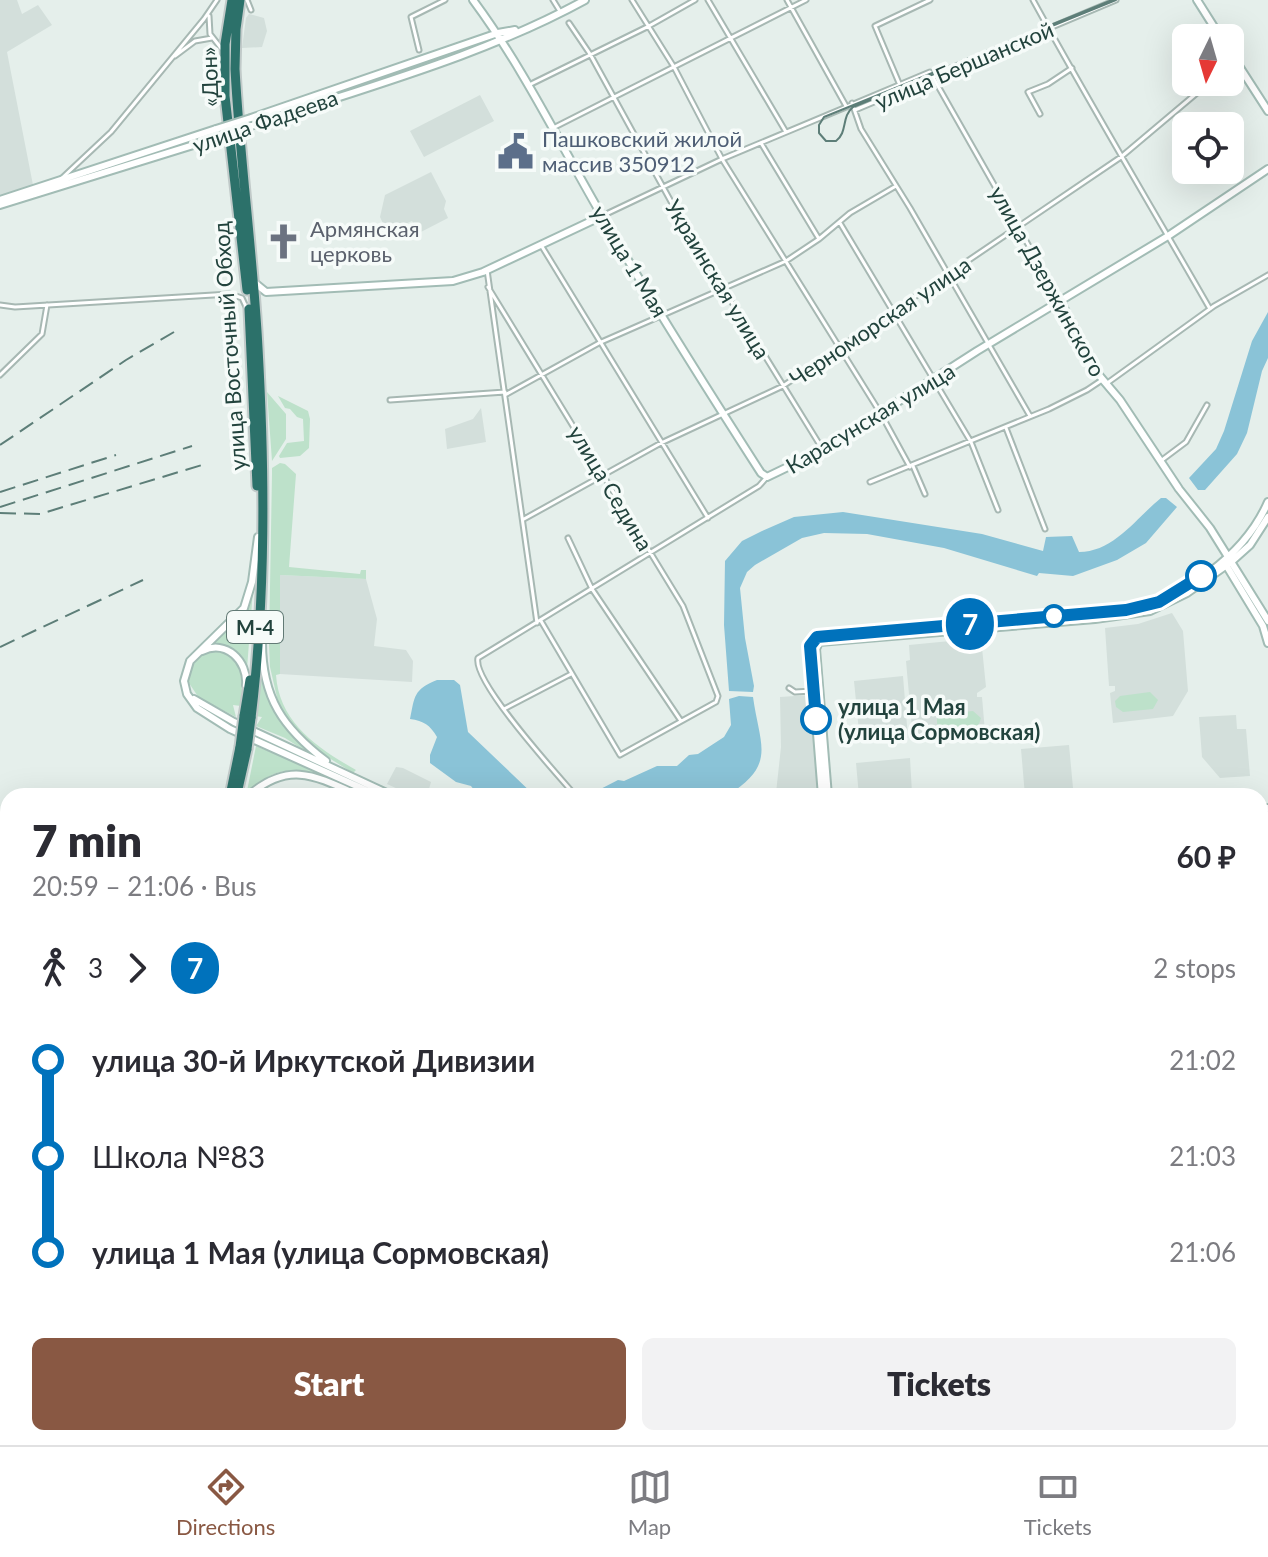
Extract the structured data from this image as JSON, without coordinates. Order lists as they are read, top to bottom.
{
  "streets": {
    "highway": ["«Дон»", "улица Восточный Обход", "М-4"],
    "main road": [
      "улица Бершанской",
      "улица Фадеева",
      "улица 1 Мая",
      "улица Дзержинского",
      "Карасунская улица"
    ],
    "street": ["Украинская улица", "Черноморская улица", "улица Седина"]
  },
  "crossings": [
    ["улица Бершанской", "улица 1 Мая"],
    ["улица Бершанской", "Украинская улица"],
    ["улица Бершанской", "улица Дзержинского"],
    ["«Дон»", "улица Восточный Обход"],
    ["улица Фадеева", "улица 1 Мая"],
    ["улица 1 Мая", "Черноморская улица"],
    ["улица 1 Мая", "Карасунская улица"],
    ["Украинская улица", "Черноморская улица"],
    ["Украинская улица", "Карасунская улица"],
    ["улица Дзержинского", "Черноморская улица"],
    ["улица Дзержинского", "Карасунская улица"],
    ["Черноморская улица", "улица Седина"],
    ["улица Восточный Обход", "М-4"],
    ["Карасунская улица", "улица Седина"]
  ],
  "places": {
    "public building": ["Пашковский жилой массив 350912"],
    "church": ["Армянская церковь"],
    "other": ["улица 1 Мая (улица Сормовская)"]
  },
  "lines": ["bus line 7"],
  "north": "bottom",
  "page": {
    "on_map": "7",
    "heading": ["7 min", "20:59 – 21:06 · Bus", "60 ₽"],
    "legs": ["3", "7", "2 stops"],
    "list": [
      {
        "name": "улица 30-й Иркутской Дивизии",
        "value": "21:02"
      },
      {
        "name": "Школа №83",
        "value": "21:03"
      },
      {
        "name": "улица 1 Мая (улица Сормовская)",
        "value": "21:06"
      }
    ],
    "buttons": ["Start", "Tickets"],
    "tabs": ["Directions", "Map", "Tickets"]
  }
}
